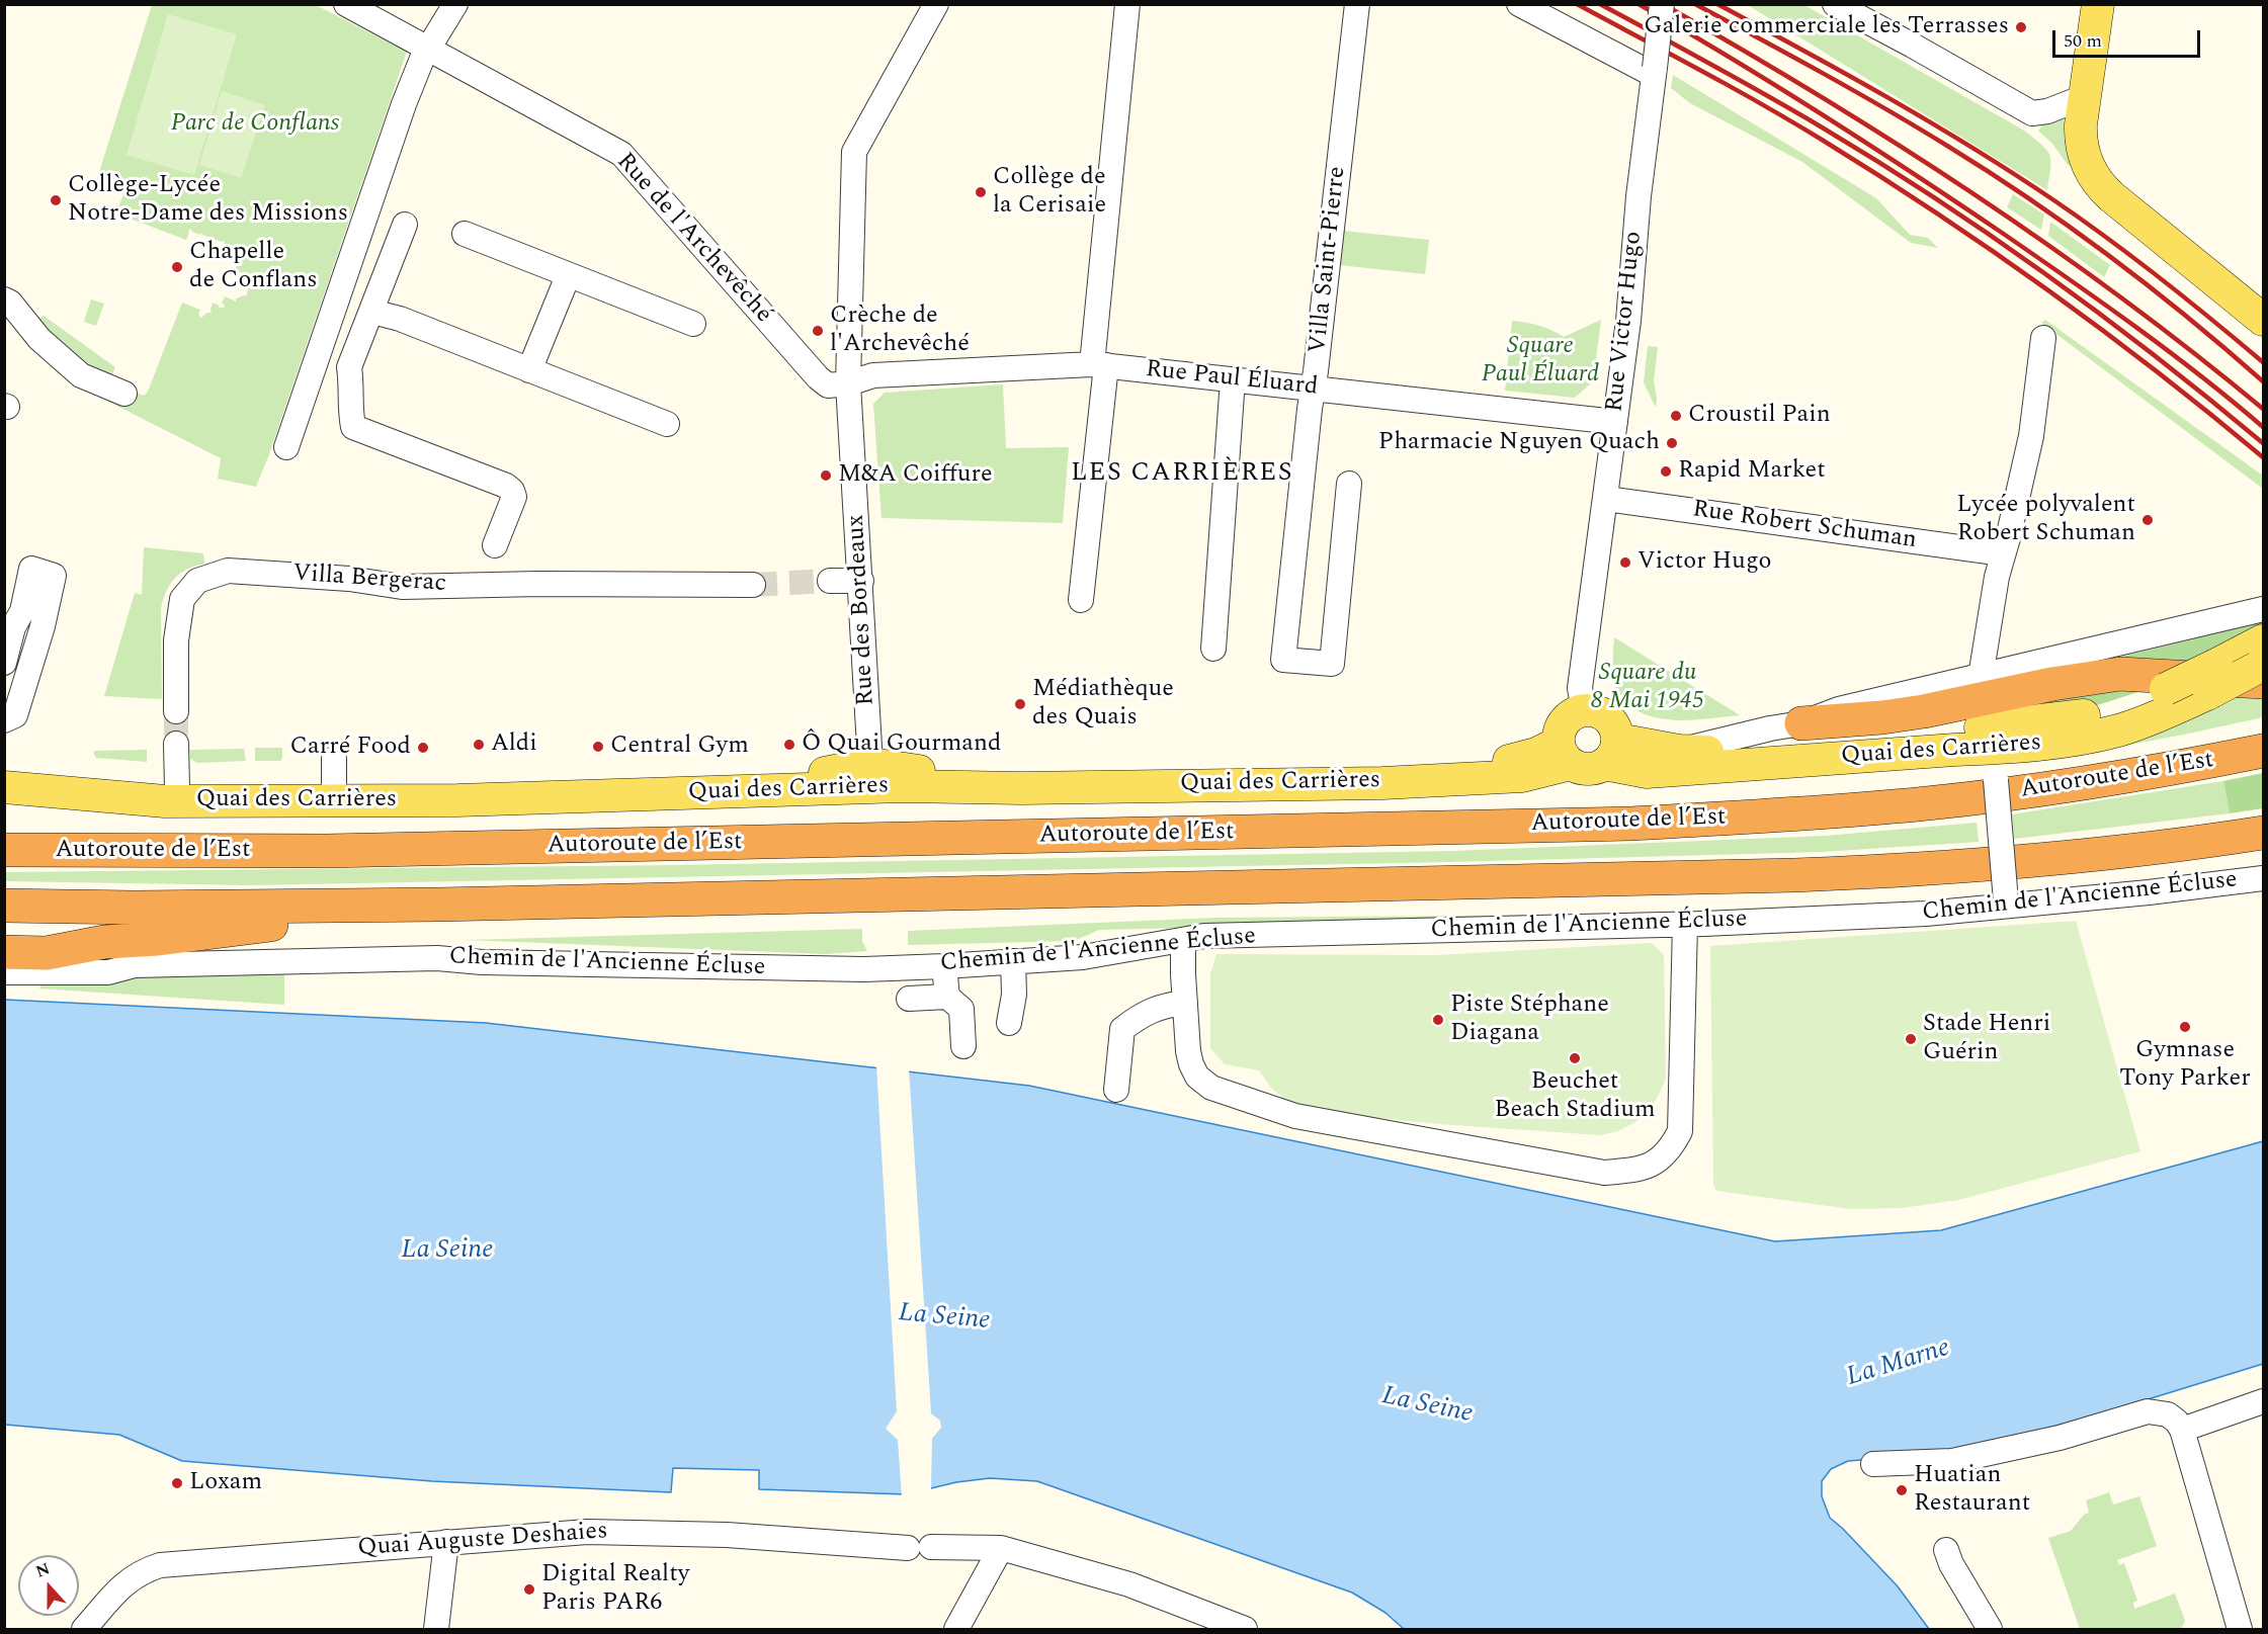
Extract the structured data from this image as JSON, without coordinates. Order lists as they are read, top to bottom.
{
  "streets": {
    "highway": ["Autoroute de l’Est"],
    "main road": ["Quai des Carrières"],
    "street": [
      "Rue de l'Archevêché",
      "Villa Saint-Pierre",
      "Rue Victor Hugo",
      "Rue Paul Éluard",
      "Rue Robert Schuman",
      "Villa Bergerac",
      "Rue des Bordeaux",
      "Chemin de l'Ancienne Écluse",
      "Quai Auguste Deshaies"
    ]
  },
  "crossings": [
    ["Rue de l'Archevêché", "Rue Paul Éluard"],
    ["Rue de l'Archevêché", "Rue des Bordeaux"],
    ["Villa Saint-Pierre", "Rue Paul Éluard"],
    ["Rue Victor Hugo", "Rue Paul Éluard"],
    ["Rue Victor Hugo", "Rue Robert Schuman"],
    ["Rue Victor Hugo", "Quai des Carrières"],
    ["Rue Paul Éluard", "Rue des Bordeaux"],
    ["Rue des Bordeaux", "Quai des Carrières"]
  ],
  "districts": ["LES CARRIÈRES"],
  "water": ["La Seine", "La Marne"],
  "parks": ["Parc de Conflans", "Square Paul Éluard", "Square du 8 Mai 1945"],
  "places": [
    "Galerie commerciale les Terrasses",
    "Collège de la Cerisaie",
    "Collège-Lycée Notre-Dame des Missions",
    "Chapelle de Conflans",
    "Crèche de l'Archevêché",
    "Croustil Pain",
    "Pharmacie Nguyen Quach",
    "Rapid Market",
    "M&A Coiffure",
    "Lycée polyvalent Robert Schuman",
    "Victor Hugo",
    "Médiathèque des Quais",
    "Aldi",
    "Ô Quai Gourmand",
    "Central Gym",
    "Carré Food",
    "Piste Stéphane Diagana",
    "Gymnase Tony Parker",
    "Stade Henri Guérin",
    "Beuchet Beach Stadium",
    "Loxam",
    "Huatian Restaurant",
    "Digital Realty Paris PAR6"
  ],
  "scale_bar": "50 m",
  "north": "top"
}
